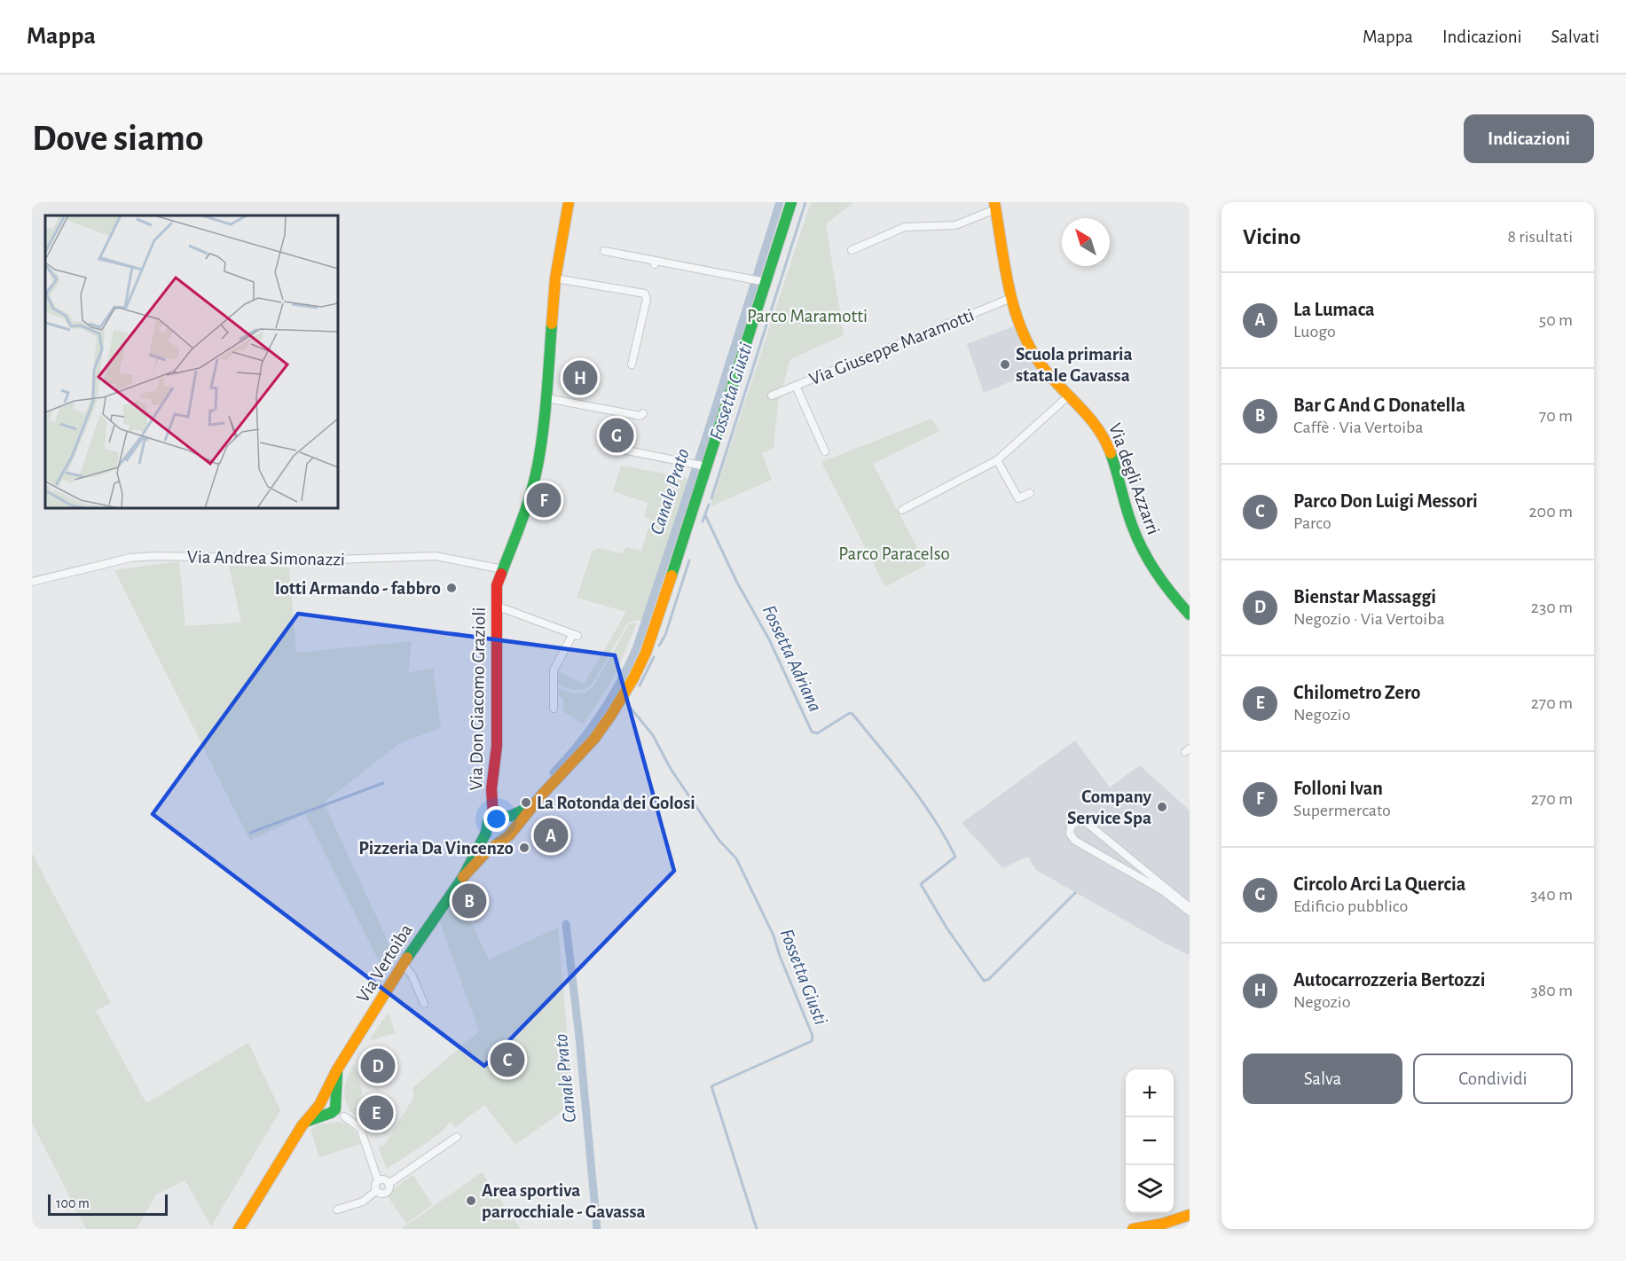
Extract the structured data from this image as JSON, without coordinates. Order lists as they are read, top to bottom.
{
  "streets": {
    "main road": ["Via degli Azzarri", "Via Don Giacomo Grazioli", "Via Vertoiba"],
    "street": ["Via Giuseppe Maramotti", "Via Andrea Simonazzi"]
  },
  "crossings": [
    ["Via Giuseppe Maramotti", "Via degli Azzarri"],
    ["Via Andrea Simonazzi", "Via Don Giacomo Grazioli"]
  ],
  "water": ["Fossetta Giusti", "Canale Prato", "Fossetta Adriana"],
  "parks": ["Parco Maramotti", "Parco Paracelso"],
  "places": [
    "Scuola primaria statale Gavassa",
    "Iotti Armando - fabbro",
    "La Rotonda dei Golosi",
    "Company Service Spa",
    "Pizzeria Da Vincenzo",
    "Area sportiva parrocchiale - Gavassa"
  ],
  "scale_bar": "100 m",
  "north": "top left",
  "page": {
    "header": "Mappa",
    "nav": ["Mappa", "Indicazioni", "Salvati"],
    "buttons": [
      "Indicazioni",
      ["Salva", "Condividi"]
    ],
    "title": "Dove siamo",
    "heading": ["Vicino", "8 risultati"],
    "list": [
      {
        "mark": "A",
        "name": "La Lumaca",
        "note": "Luogo",
        "value": "50 m"
      },
      {
        "mark": "B",
        "name": "Bar G And G Donatella",
        "note": "Caffè · Via Vertoiba",
        "value": "70 m"
      },
      {
        "mark": "C",
        "name": "Parco Don Luigi Messori",
        "note": "Parco",
        "value": "200 m"
      },
      {
        "mark": "D",
        "name": "Bienstar Massaggi",
        "note": "Negozio · Via Vertoiba",
        "value": "230 m"
      },
      {
        "mark": "E",
        "name": "Chilometro Zero",
        "note": "Negozio",
        "value": "270 m"
      },
      {
        "mark": "F",
        "name": "Folloni Ivan",
        "note": "Supermercato",
        "value": "270 m"
      },
      {
        "mark": "G",
        "name": "Circolo Arci La Quercia",
        "note": "Edificio pubblico",
        "value": "340 m"
      },
      {
        "mark": "H",
        "name": "Autocarrozzeria Bertozzi",
        "note": "Negozio",
        "value": "380 m"
      }
    ],
    "pins": [
      "H",
      "G",
      "F",
      "A",
      "B",
      "C",
      "D",
      "E"
    ],
    "map_buttons": ["+", "−"],
    "scale": "100 m"
  }
}
